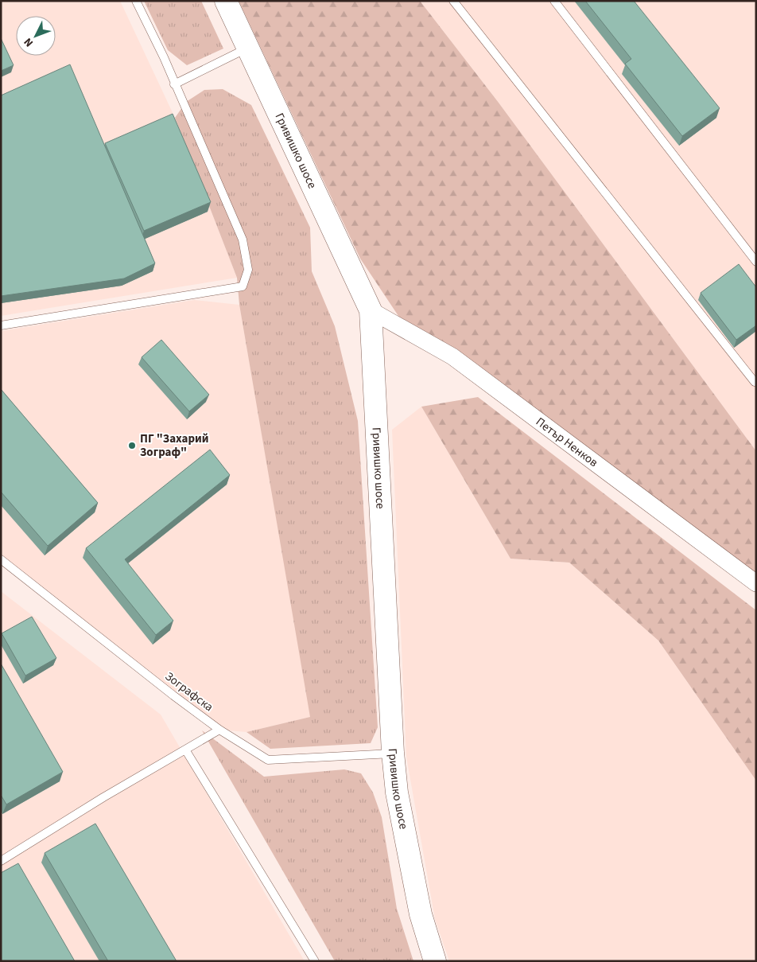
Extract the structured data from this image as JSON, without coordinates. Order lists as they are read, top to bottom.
{
  "streets": {
    "street": ["Гривишко шосе", "Петър Ненков"],
    "lane": ["Зографска"]
  },
  "crossings": [
    ["Гривишко шосе", "Петър Ненков"],
    ["Гривишко шосе", "Зографска"]
  ],
  "places": ["ПГ \"Захарий Зограф\""],
  "north": "bottom left"
}
